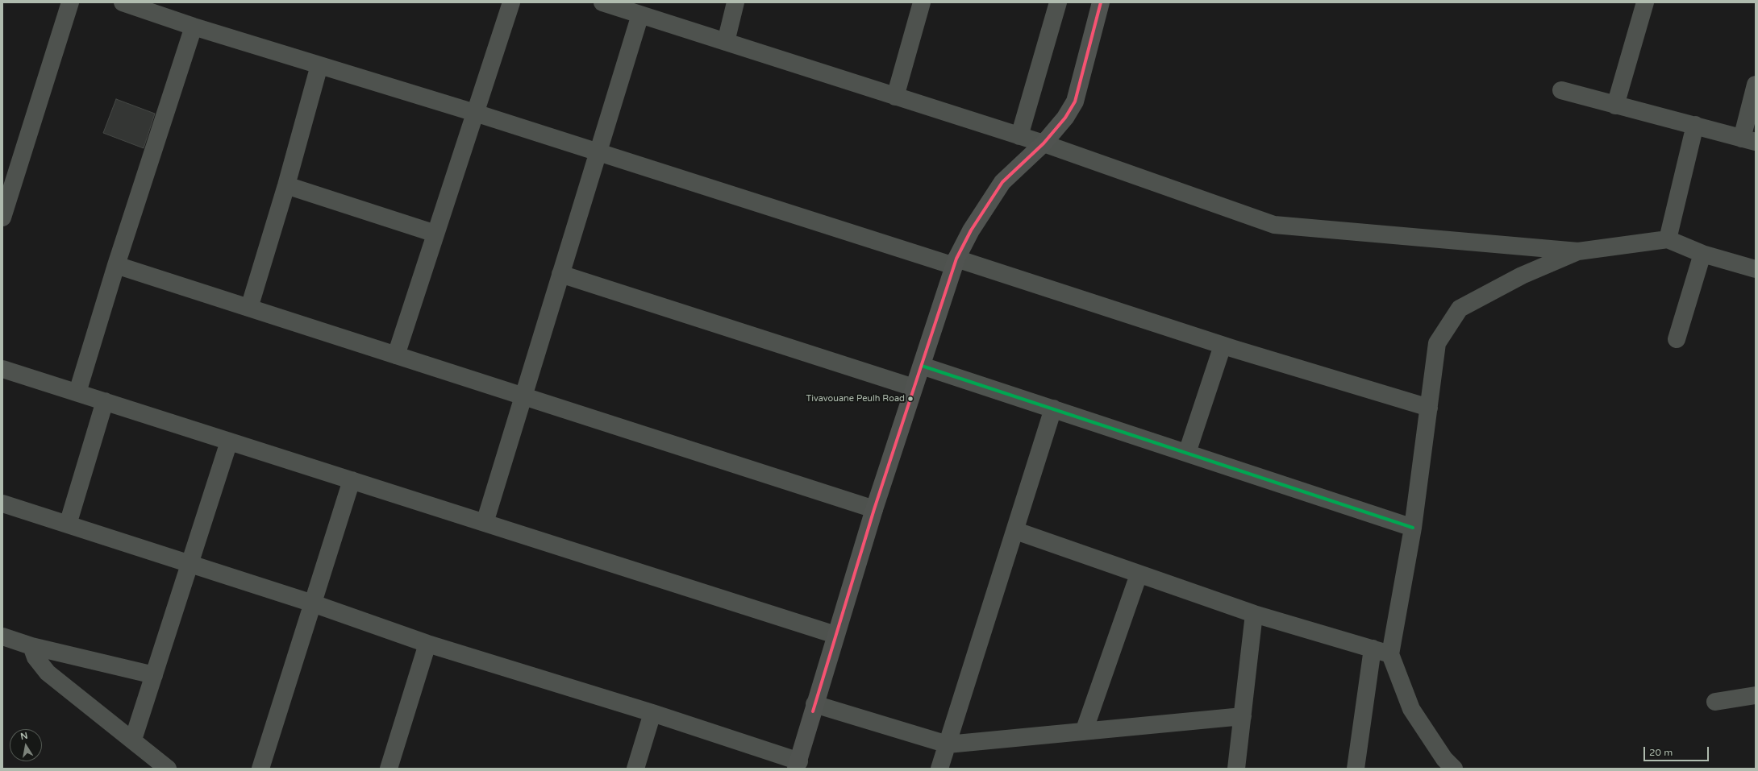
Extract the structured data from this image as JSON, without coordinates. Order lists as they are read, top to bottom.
{
  "places": ["Tivavouane Peulh Road"],
  "scale_bar": "20 m",
  "north": "top"
}
